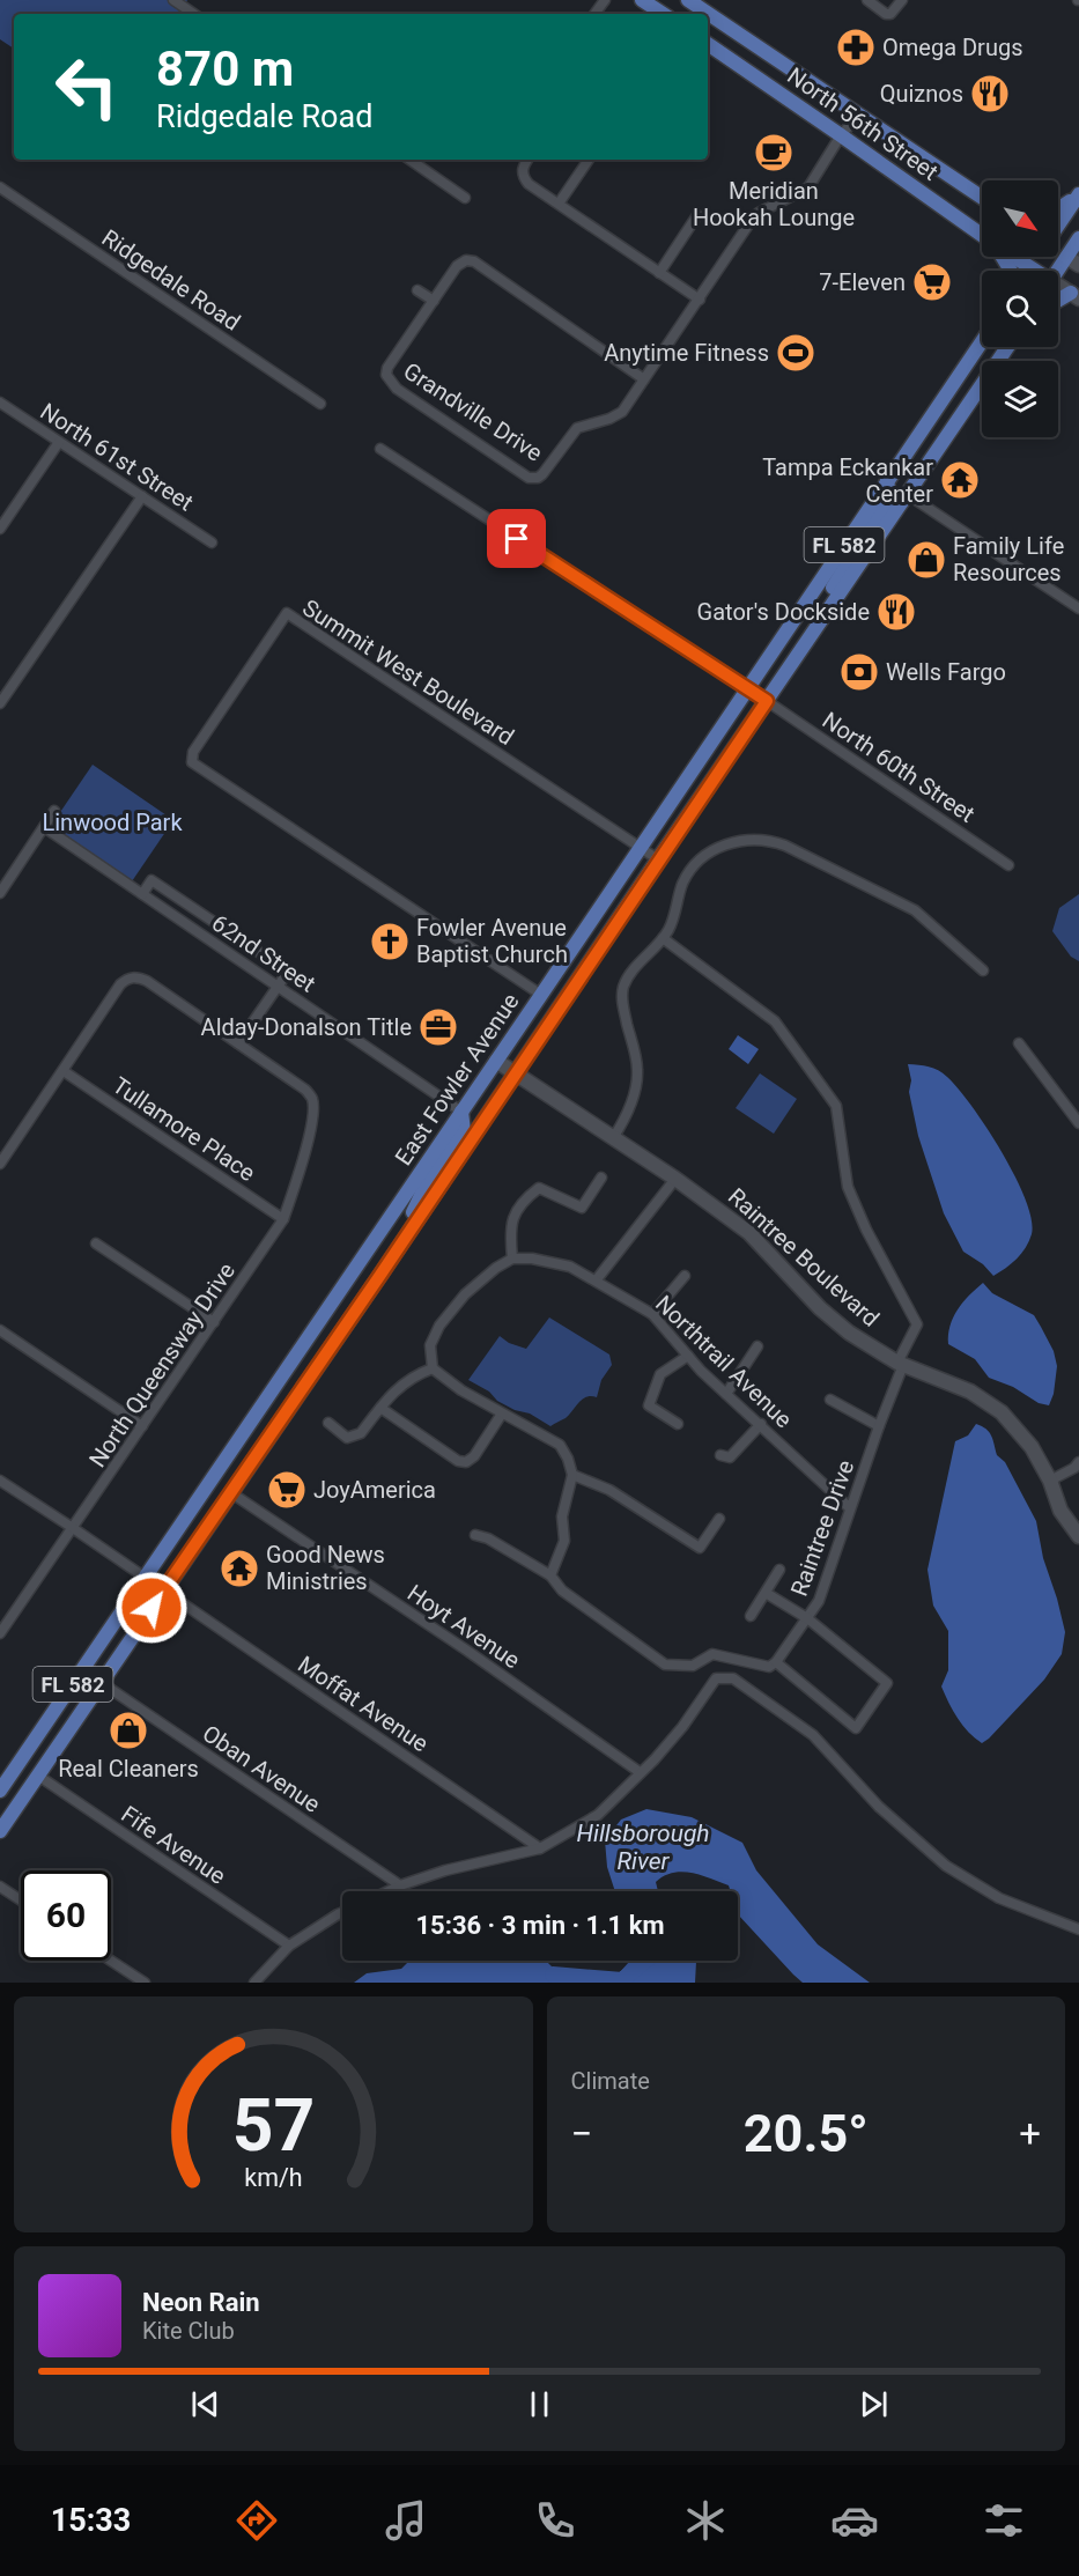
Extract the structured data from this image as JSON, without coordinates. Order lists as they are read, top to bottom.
{
  "streets": {
    "main road": ["North 56th Street", "FL 582", "East Fowler Avenue"],
    "street": [
      "Ridgedale Road",
      "Grandville Drive",
      "North 61st Street",
      "Summit West Boulevard",
      "North 60th Street",
      "62nd Street",
      "Tullamore Place",
      "Raintree Boulevard",
      "Northtrail Avenue",
      "North Queensway Drive",
      "Raintree Drive",
      "Hoyt Avenue",
      "Moffat Avenue",
      "Oban Avenue",
      "Fife Avenue"
    ]
  },
  "crossings": [
    ["North 56th Street", "Grandville Drive"],
    ["Summit West Boulevard", "East Fowler Avenue"],
    ["North 60th Street", "East Fowler Avenue"],
    ["62nd Street", "East Fowler Avenue"],
    ["East Fowler Avenue", "Raintree Boulevard"],
    ["East Fowler Avenue", "Hoyt Avenue"],
    ["East Fowler Avenue", "Moffat Avenue"],
    ["East Fowler Avenue", "Oban Avenue"],
    ["East Fowler Avenue", "Fife Avenue"],
    ["Tullamore Place", "North Queensway Drive"],
    ["Raintree Boulevard", "Raintree Drive"],
    ["Northtrail Avenue", "Raintree Drive"],
    ["North Queensway Drive", "Moffat Avenue"]
  ],
  "water": ["Hillsborough River"],
  "parks": ["Linwood Park"],
  "places": {
    "pharmacy": ["Omega Drugs"],
    "restaurant": ["Quiznos", "Gator's Dockside"],
    "cafe": ["Meridian Hookah Lounge"],
    "supermarket": ["7-Eleven", "JoyAmerica"],
    "sports": ["Anytime Fitness"],
    "temple": ["Tampa Eckankar Center", "Good News Ministries"],
    "shop": ["Family Life Resources", "Real Cleaners"],
    "bank": ["Wells Fargo"],
    "church": ["Fowler Avenue Baptist Church"],
    "office": ["Alday-Donalson Title"]
  },
  "north": "bottom right",
  "page": {
    "turn": ["870 m", "Ridgedale Road"],
    "limit": "60",
    "trip": "15:36 · 3 min · 1.1 km",
    "tile": "Climate",
    "heat": ["−", "20.5°", "+"],
    "song": ["Neon Rain", "Kite Club"],
    "tabs": "15:33",
    "gauge": ["57", "km/h"]
  }
}
